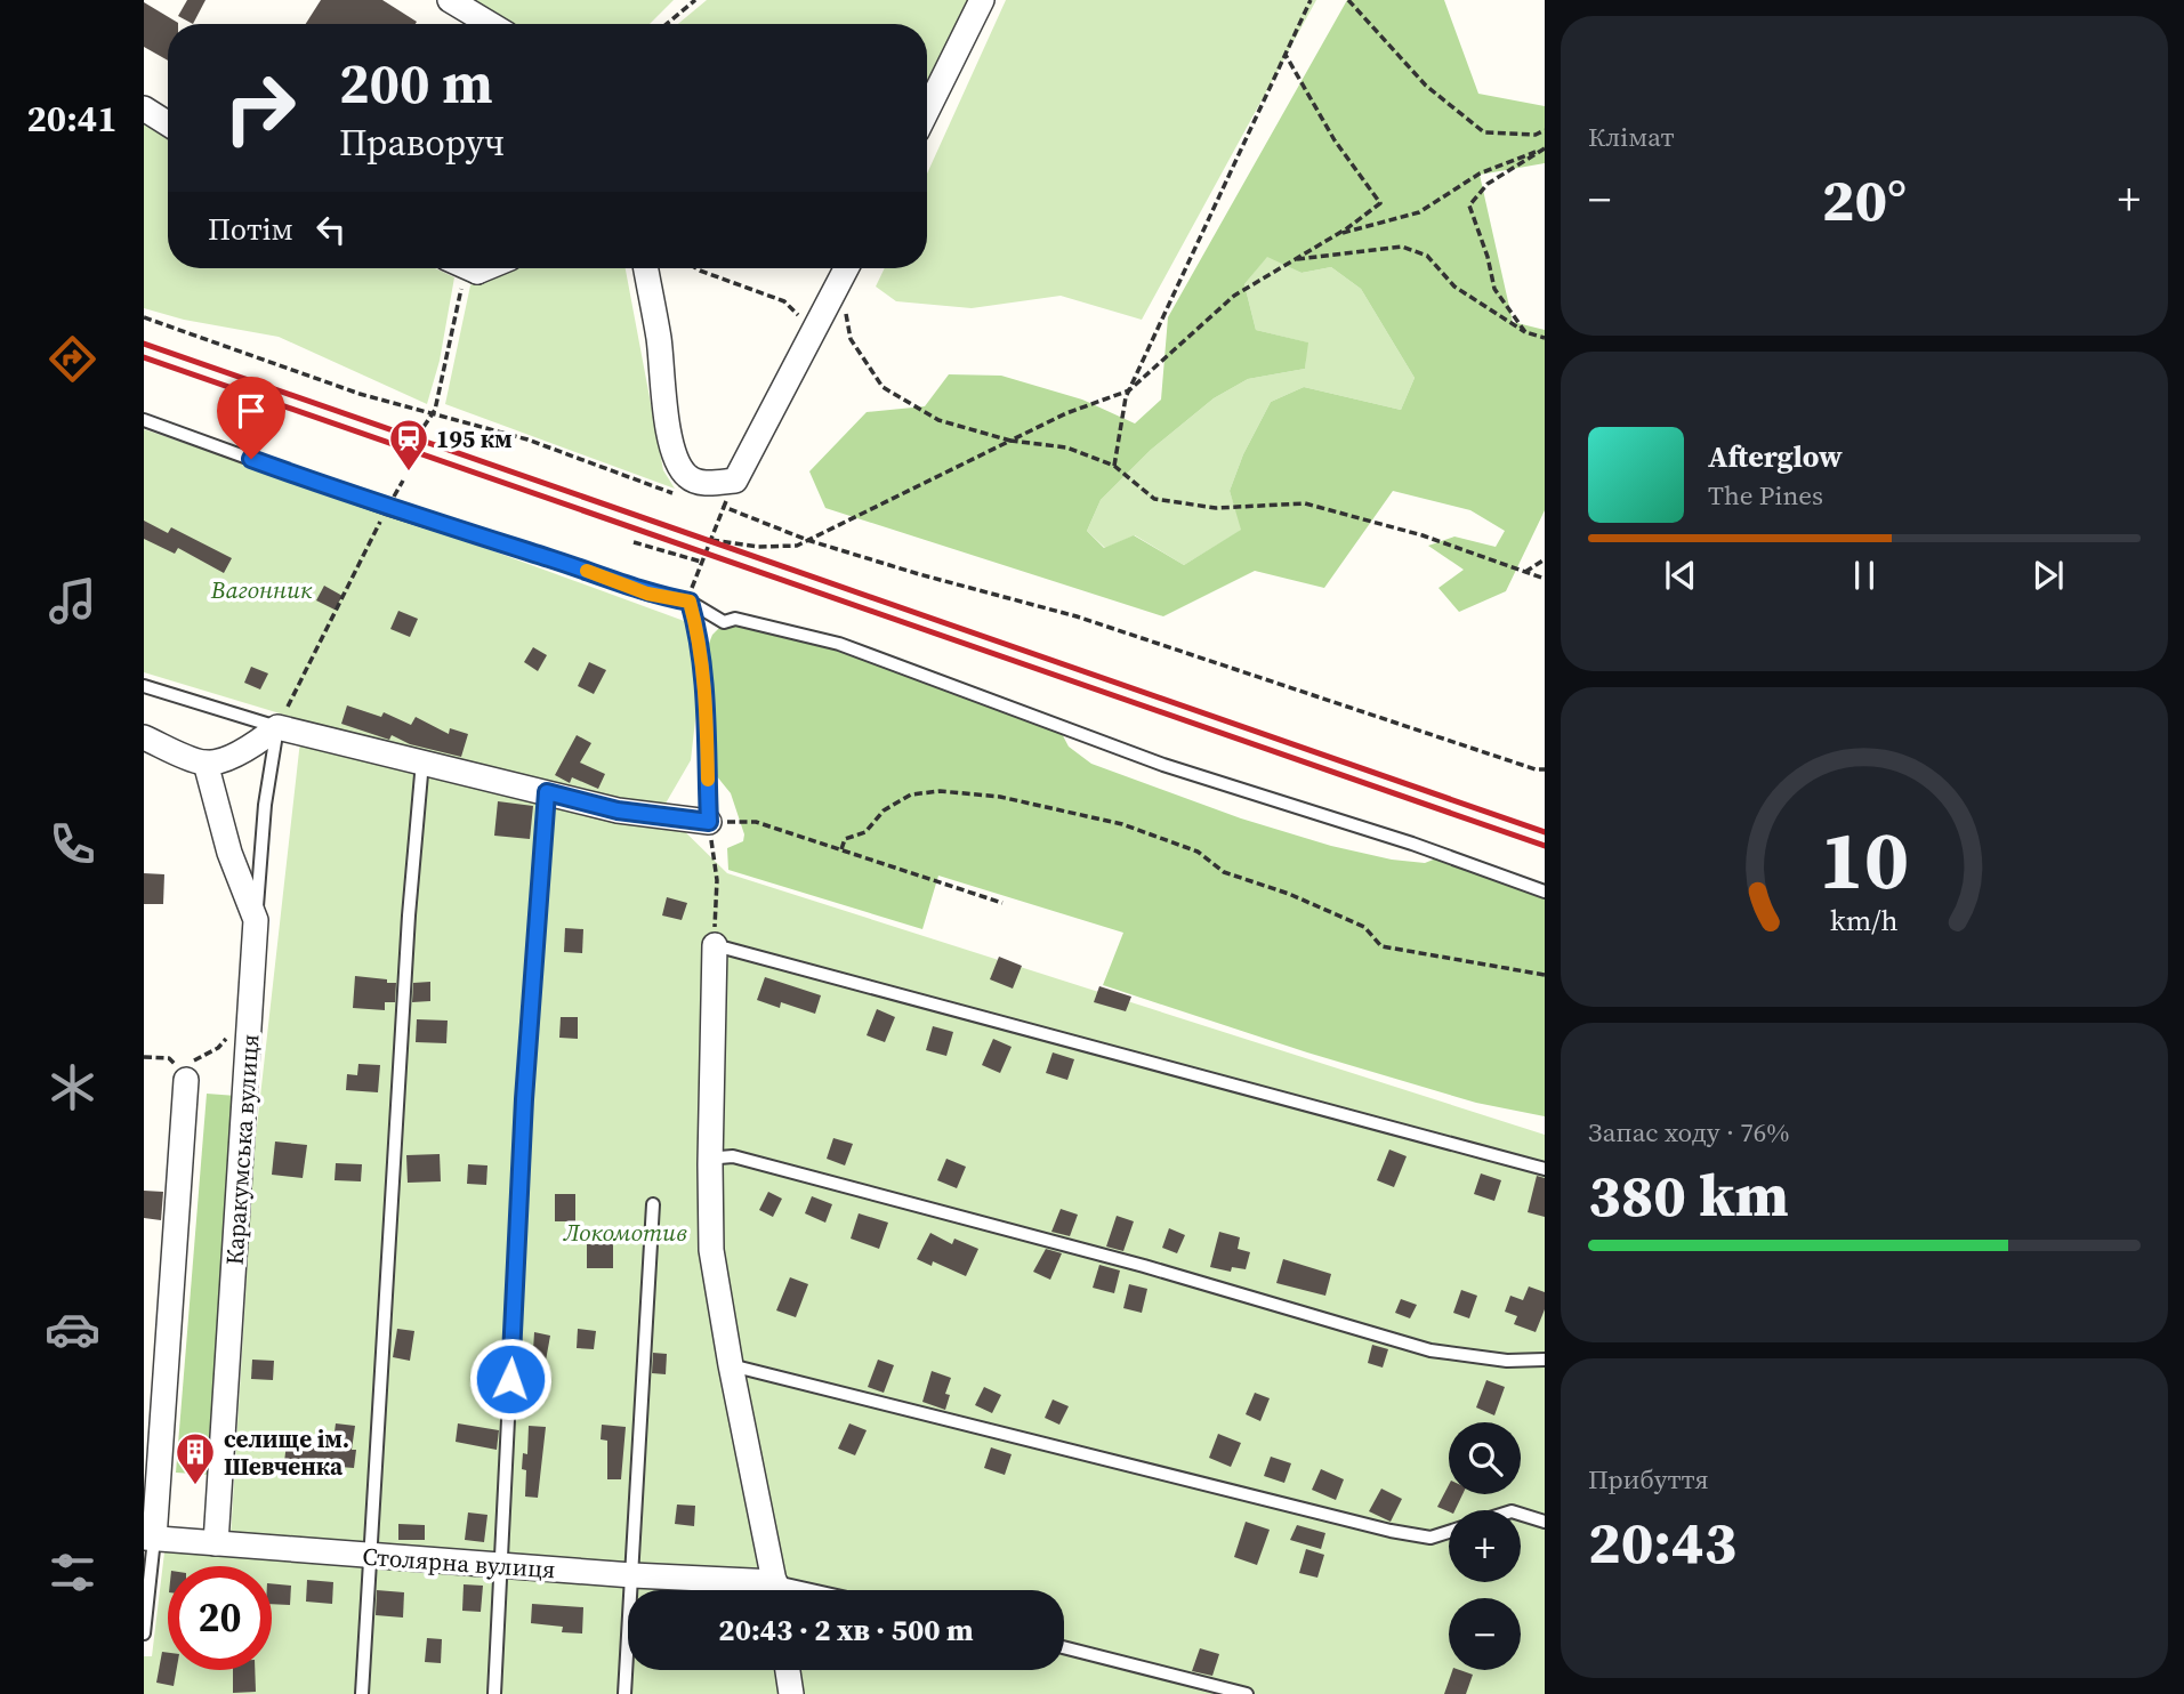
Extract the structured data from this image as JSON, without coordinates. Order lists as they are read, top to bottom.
{
  "streets": {
    "street": ["Каракумська вулиця", "Столярна вулиця"]
  },
  "crossings": [
    ["Каракумська вулиця", "Столярна вулиця"]
  ],
  "parks": ["Вагонник", "Локомотив"],
  "places": {
    "station": ["195 км"],
    "building": ["селище ім. Шевченка"]
  },
  "page": {
    "tabs": "20:41",
    "tile": [
      "Клімат",
      ["Запас ходу · 76%", "380 km"],
      ["Прибуття", "20:43"]
    ],
    "turn": ["200 m", "Праворуч"],
    "heat": ["−", "20°", "+"],
    "then": "Потім",
    "song": ["Afterglow", "The Pines"],
    "map_buttons": ["+", "−"],
    "limit": "20",
    "trip": "20:43 · 2 хв · 500 m",
    "gauge": ["10", "km/h"]
  }
}
